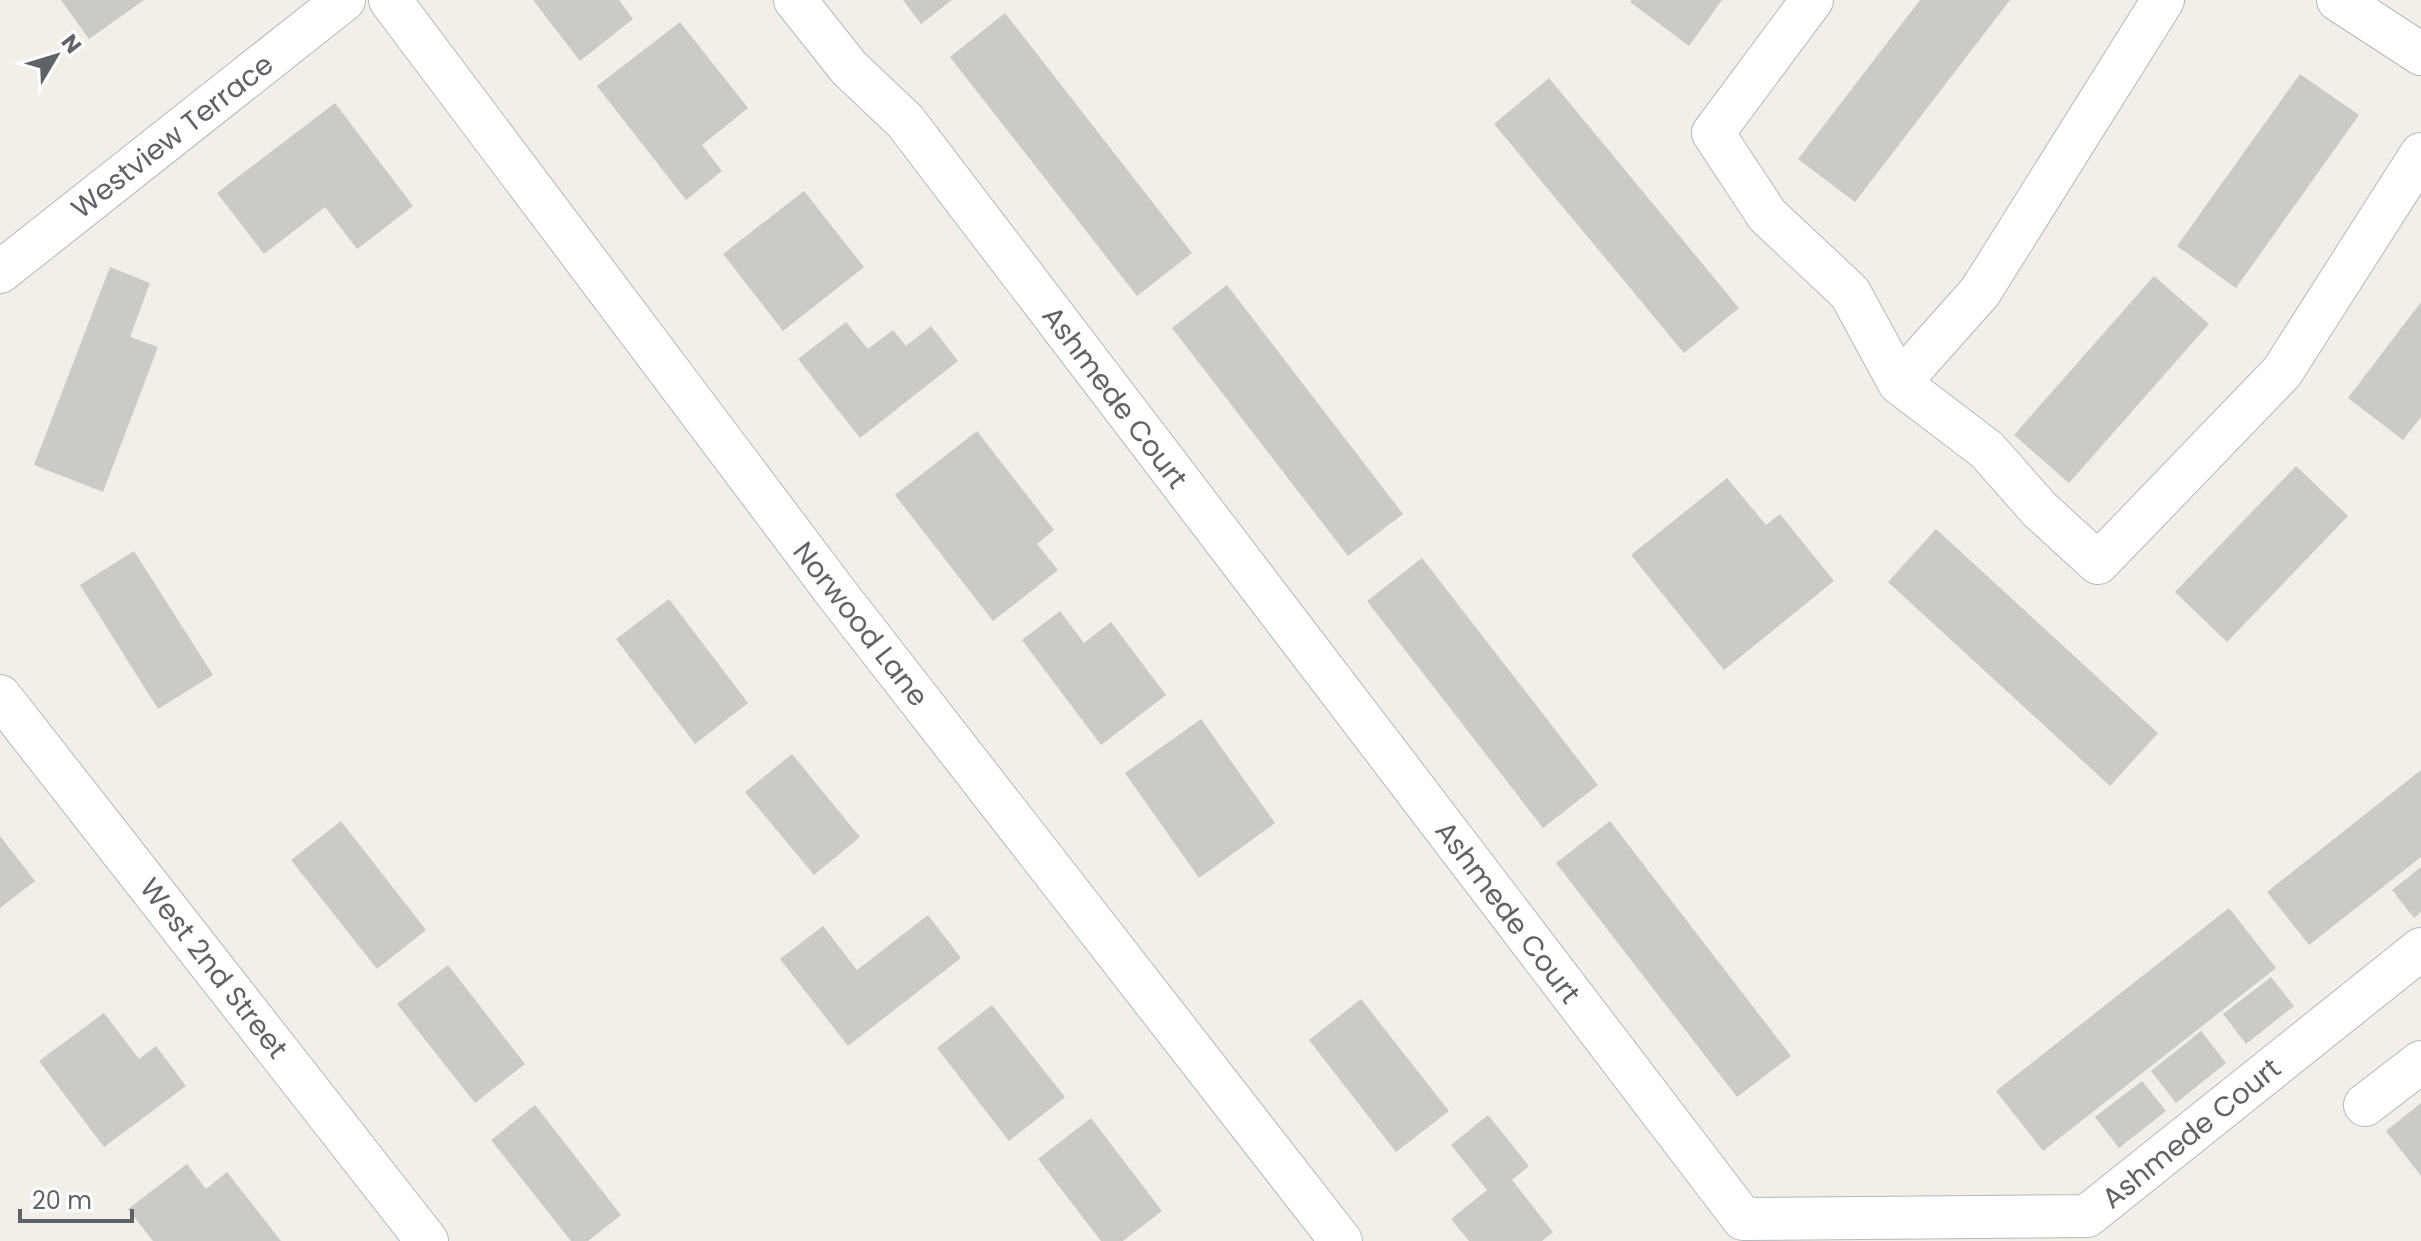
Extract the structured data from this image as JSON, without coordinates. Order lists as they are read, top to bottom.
{
  "streets": {
    "street": [
      "Westview Terrace",
      "Ashmede Court",
      "Norwood Lane",
      "West 2nd Street"
    ]
  },
  "scale_bar": "20 m",
  "north": "top right"
}
